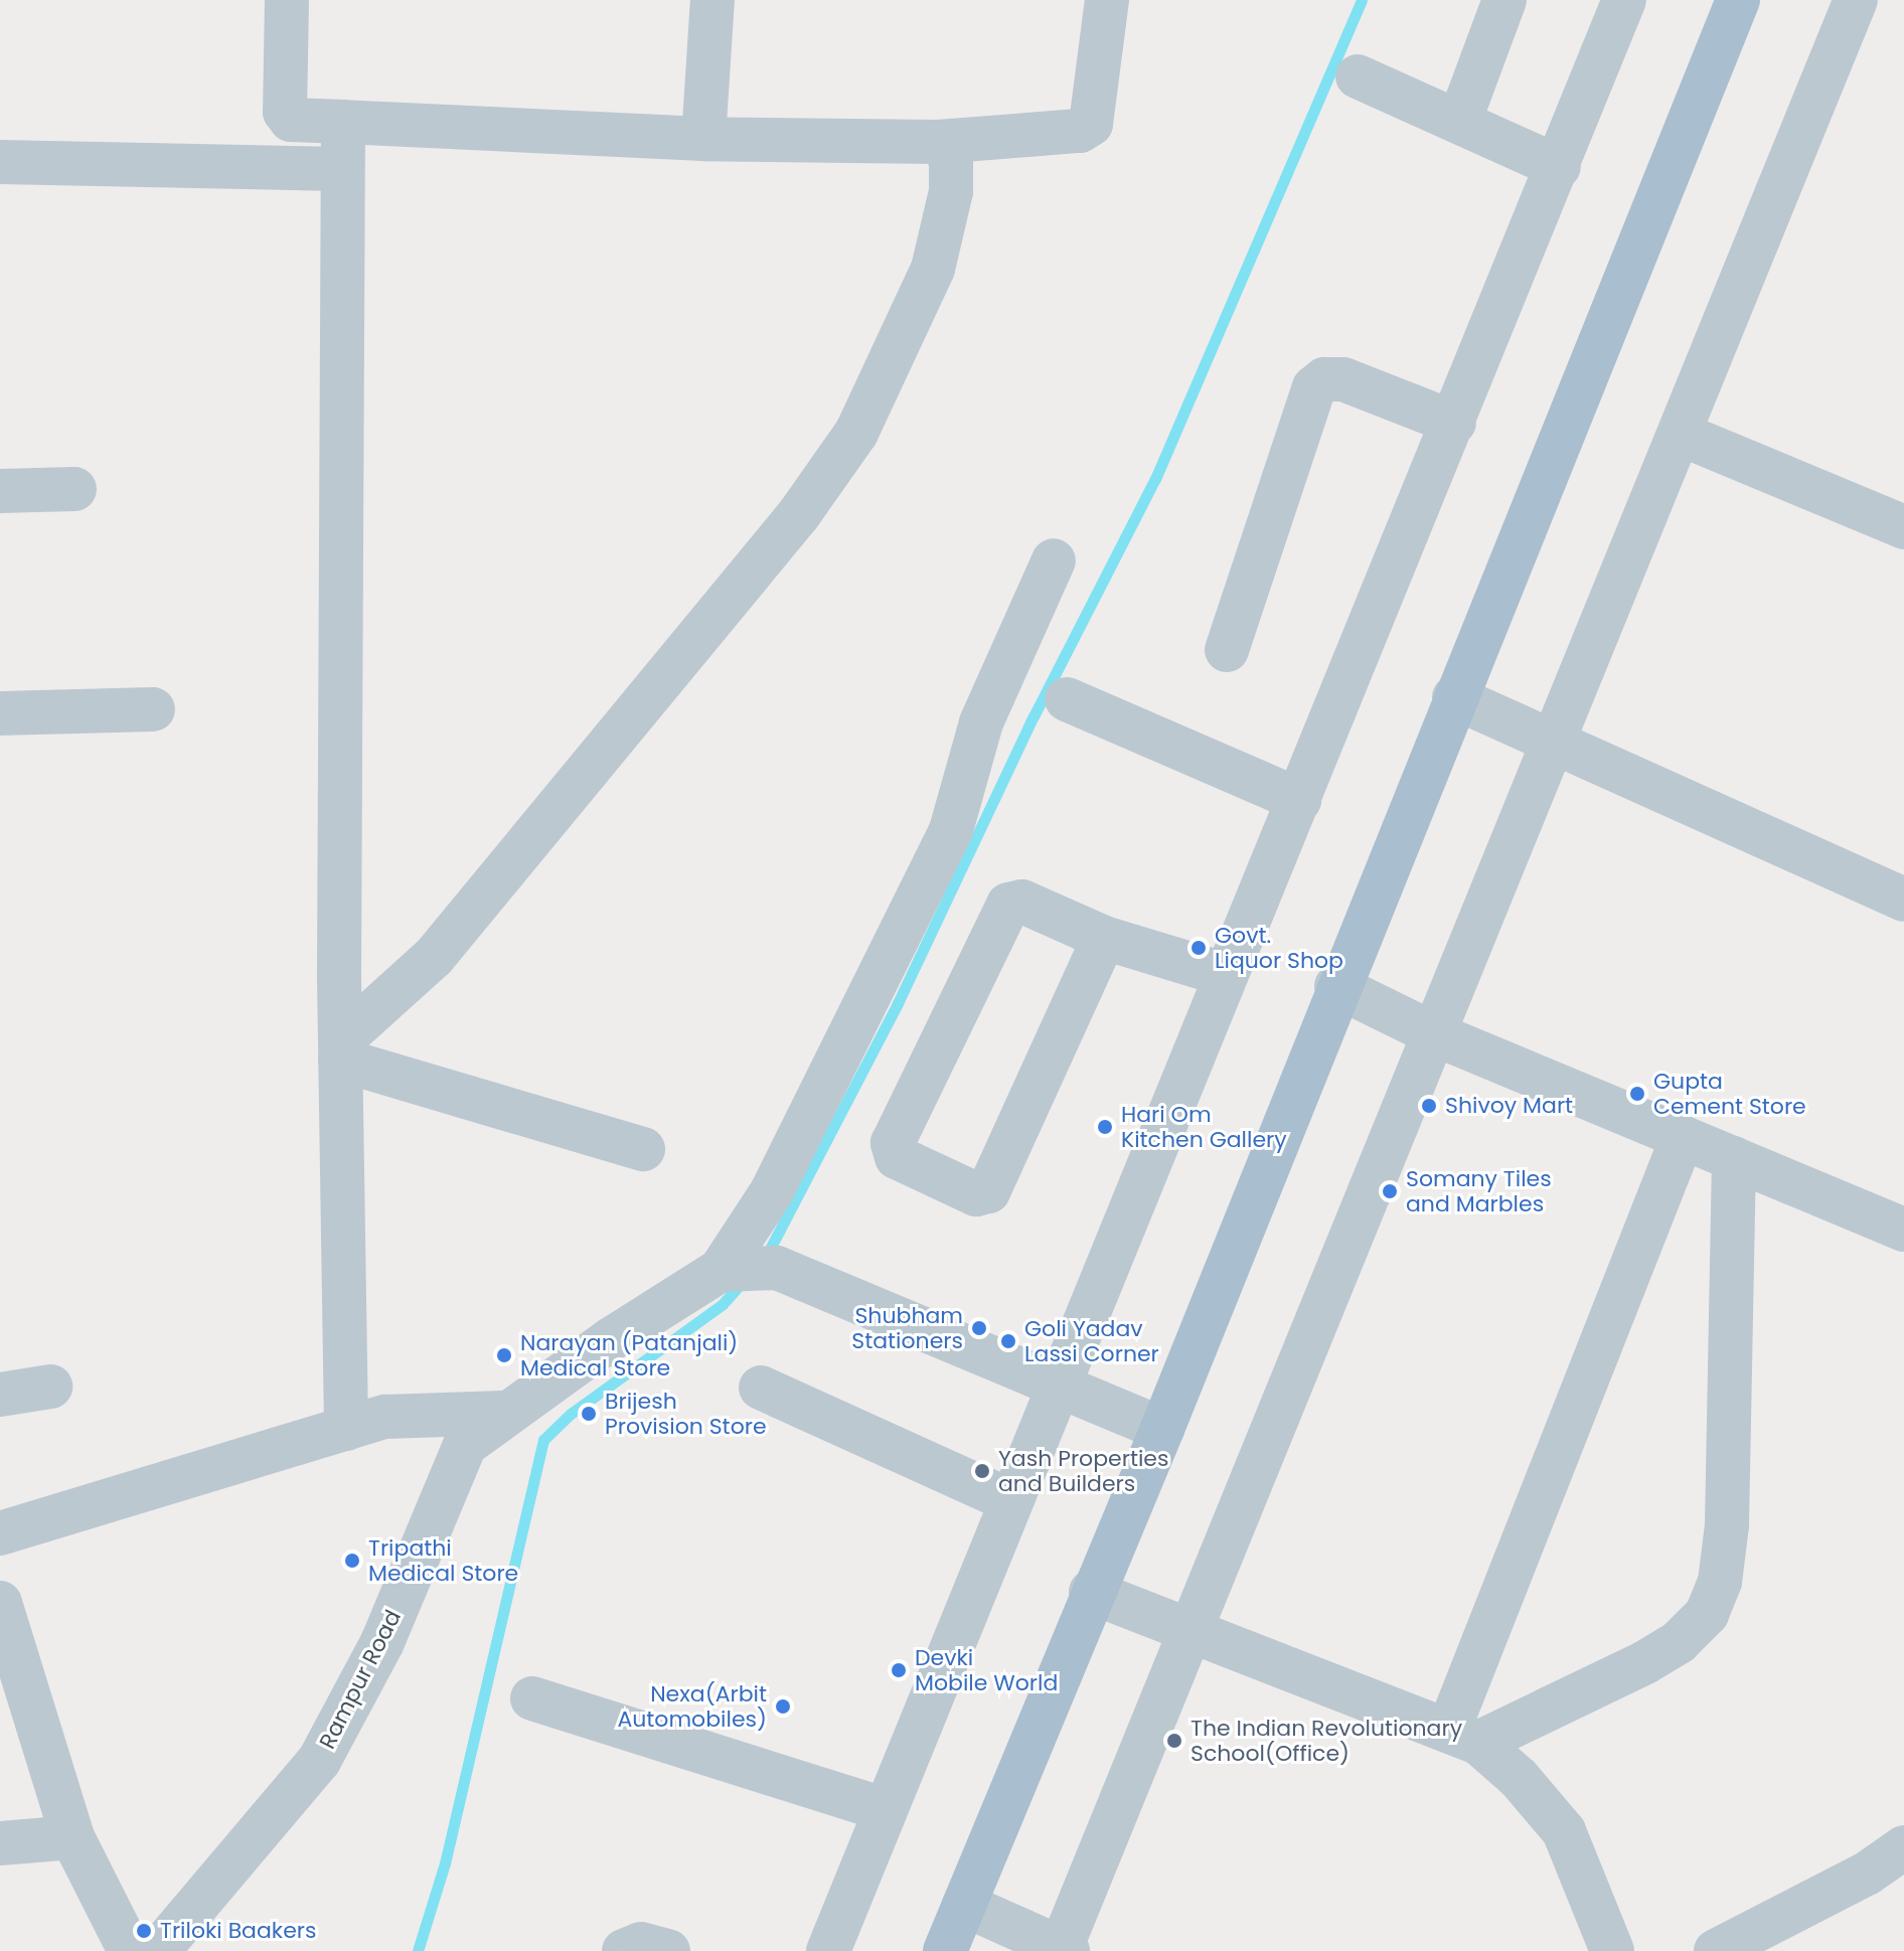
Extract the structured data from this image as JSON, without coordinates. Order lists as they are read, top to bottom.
{
  "streets": {
    "street": ["Rampur Road"]
  },
  "places": [
    "Govt. Liquor Shop",
    "Gupta Cement Store",
    "Shivoy Mart",
    "Hari Om Kitchen Gallery",
    "Somany Tiles and Marbles",
    "Shubham Stationers",
    "Goli Yadav Lassi Corner",
    "Narayan (Patanjali) Medical Store",
    "Brijesh Provision Store",
    "Yash Properties and Builders",
    "Tripathi Medical Store",
    "Devki Mobile World",
    "Nexa(Arbit Automobiles)",
    "The Indian Revolutionary School(Office)",
    "Triloki Baakers"
  ]
}
